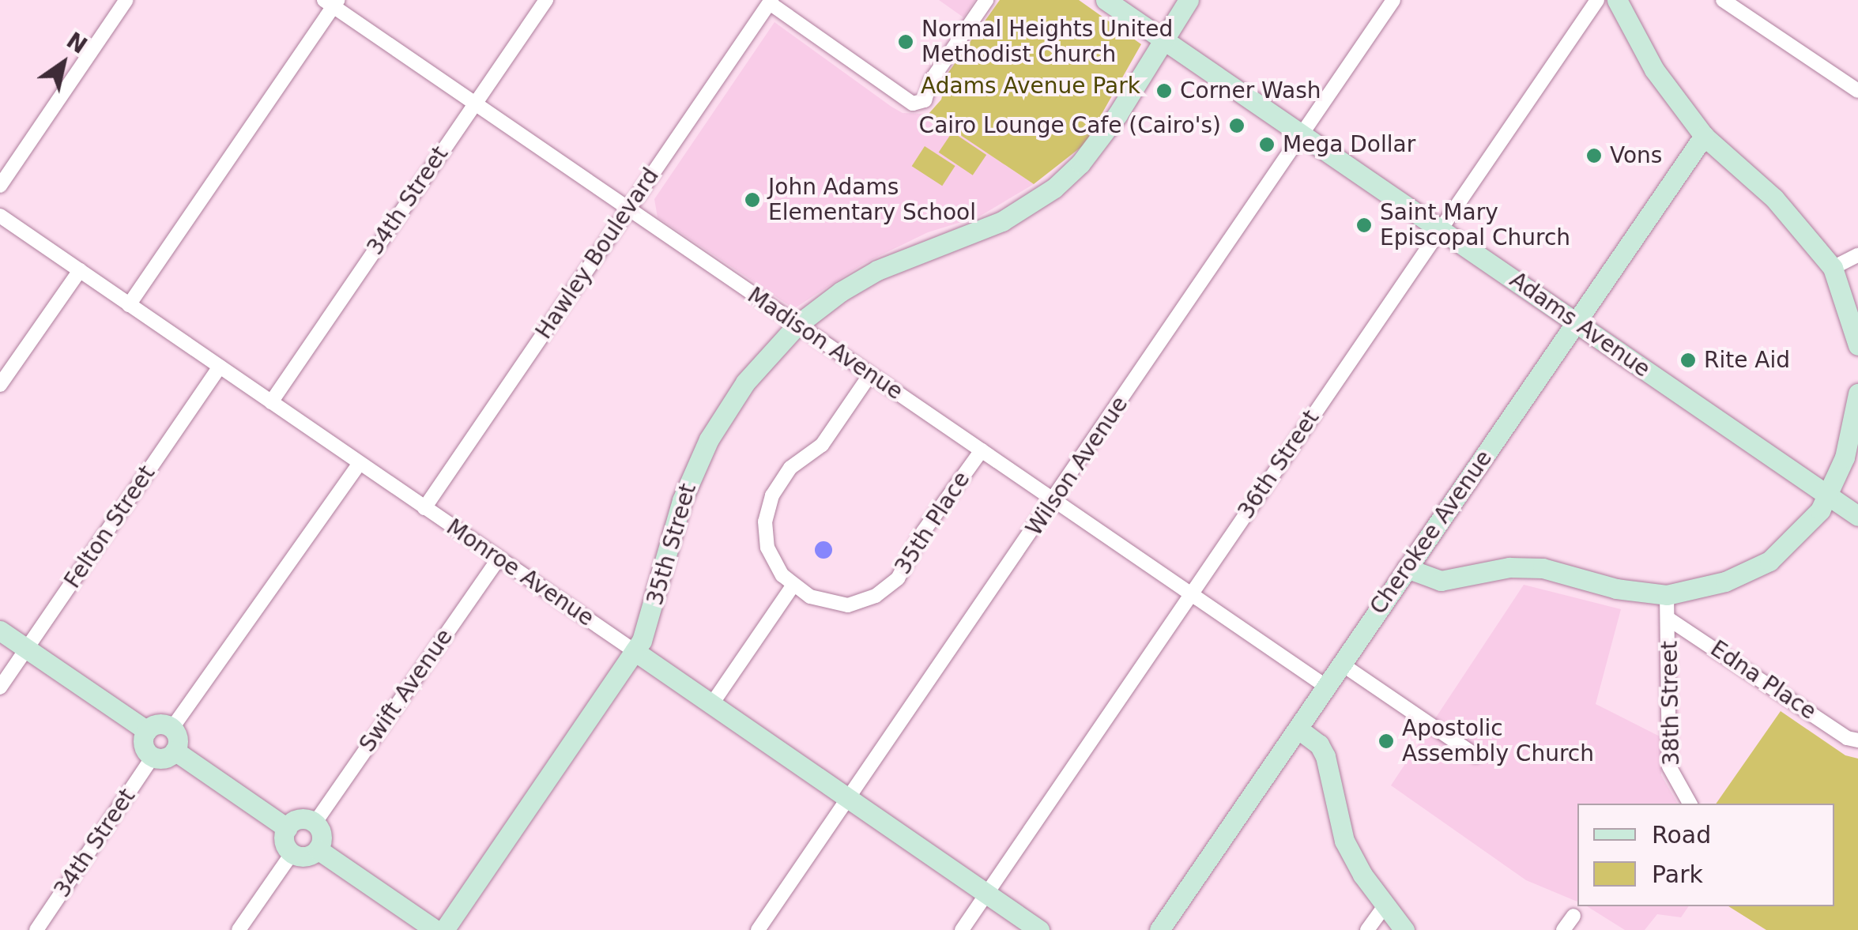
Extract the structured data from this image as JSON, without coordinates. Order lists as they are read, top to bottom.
{
  "streets": {
    "main road": [
      "Adams Avenue",
      "Cherokee Avenue",
      "35th Street",
      "Monroe Avenue"
    ],
    "street": [
      "34th Street",
      "Hawley Boulevard",
      "Madison Avenue",
      "36th Street",
      "Wilson Avenue",
      "35th Place",
      "Felton Street",
      "Edna Place",
      "Swift Avenue",
      "38th Street"
    ]
  },
  "crossings": [
    ["34th Street", "Madison Avenue"],
    ["34th Street", "Monroe Avenue"],
    ["Hawley Boulevard", "Madison Avenue"],
    ["Hawley Boulevard", "Monroe Avenue"],
    ["Adams Avenue", "36th Street"],
    ["Adams Avenue", "Wilson Avenue"],
    ["Adams Avenue", "Cherokee Avenue"],
    ["Adams Avenue", "35th Street"],
    ["Madison Avenue", "36th Street"],
    ["Madison Avenue", "Wilson Avenue"],
    ["Madison Avenue", "35th Place"],
    ["Madison Avenue", "Cherokee Avenue"],
    ["Madison Avenue", "35th Street"],
    ["36th Street", "Monroe Avenue"],
    ["Wilson Avenue", "Monroe Avenue"],
    ["Felton Street", "Monroe Avenue"],
    ["35th Street", "Monroe Avenue"],
    ["Monroe Avenue", "Swift Avenue"],
    ["Edna Place", "38th Street"]
  ],
  "parks": ["Adams Avenue Park"],
  "places": [
    "Normal Heights United Methodist Church",
    "Corner Wash",
    "Cairo Lounge Cafe (Cairo's)",
    "Mega Dollar",
    "Vons",
    "John Adams Elementary School",
    "Saint Mary Episcopal Church",
    "Rite Aid",
    "Apostolic Assembly Church"
  ],
  "legend": ["Road", "Park"],
  "north": "top right"
}
